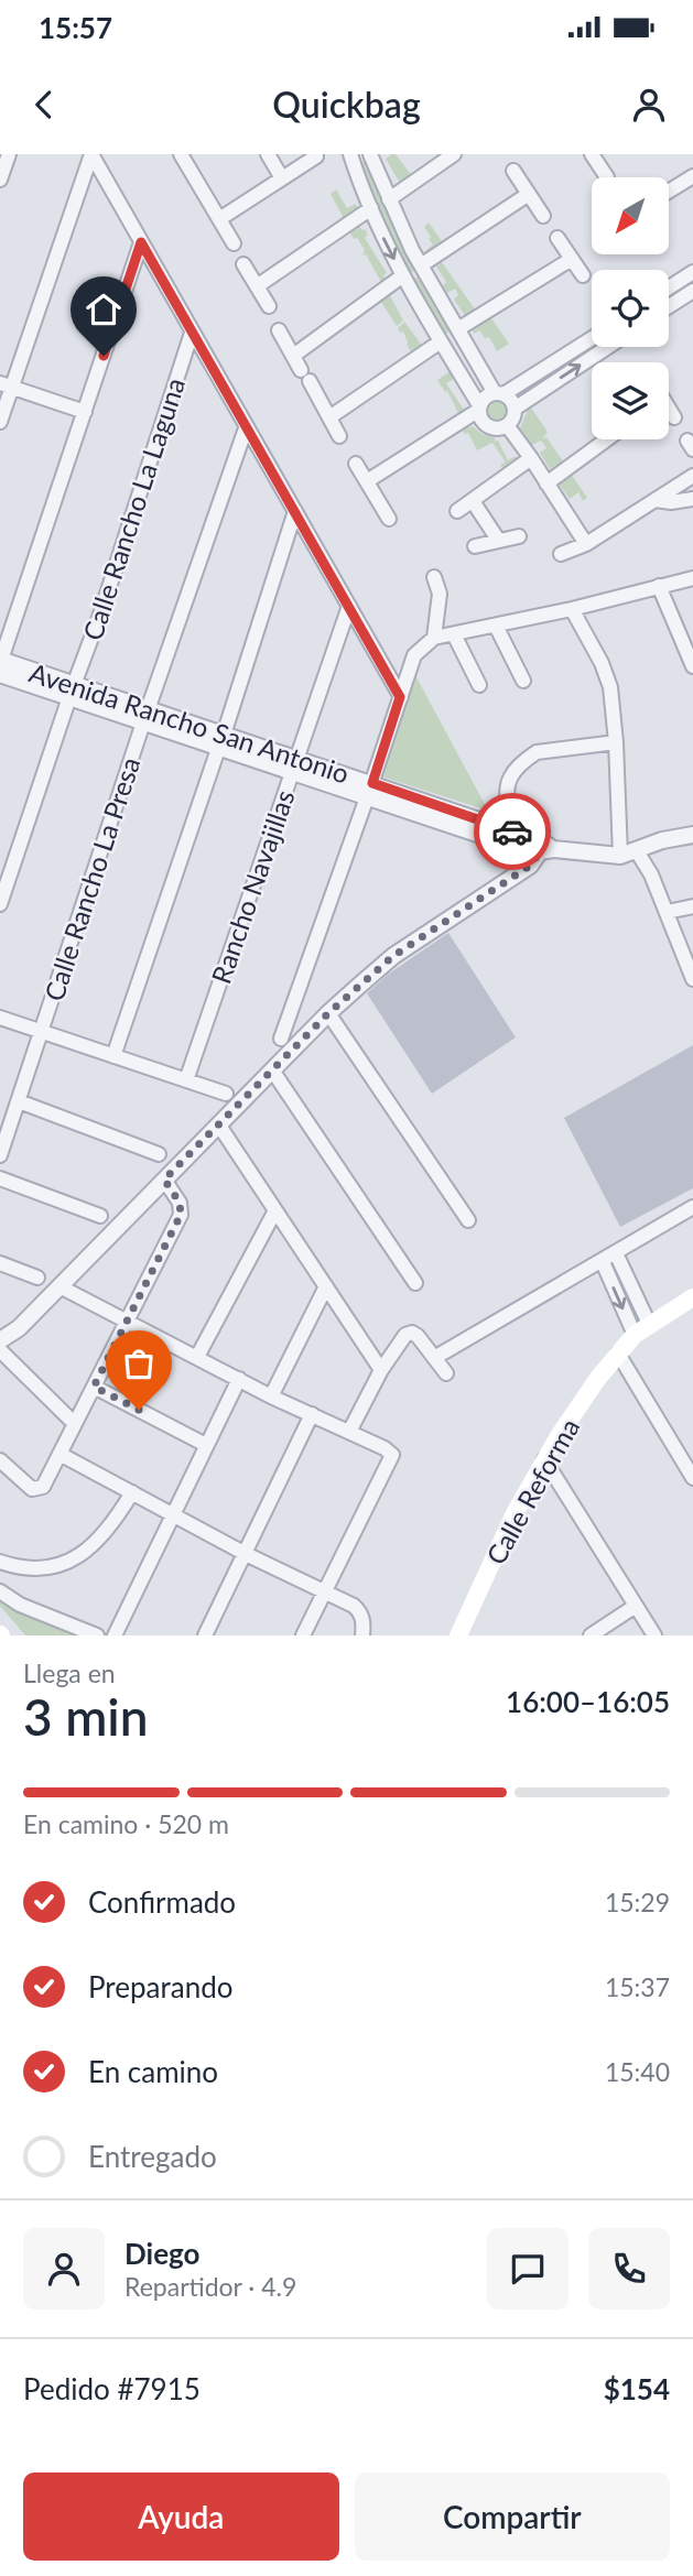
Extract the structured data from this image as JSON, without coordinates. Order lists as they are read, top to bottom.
{
  "streets": {
    "main road": ["Calle Reforma"],
    "street": [
      "Calle Rancho La Laguna",
      "Avenida Rancho San Antonio",
      "Calle Rancho La Presa",
      "Rancho Navajillas"
    ]
  },
  "crossings": [
    ["Calle Rancho La Laguna", "Avenida Rancho San Antonio"],
    ["Avenida Rancho San Antonio", "Calle Rancho La Presa"],
    ["Avenida Rancho San Antonio", "Rancho Navajillas"]
  ],
  "north": "bottom left",
  "page": {
    "status": "15:57",
    "header": "Quickbag",
    "heading": ["3 min", "Llega en", "16:00–16:05"],
    "panel": [
      "Diego",
      "Repartidor · 4.9",
      "Pedido #7915",
      "$154"
    ],
    "bar": "En camino · 520 m",
    "list": [
      ["Confirmado", "15:29"],
      ["Preparando", "15:37"],
      ["En camino", "15:40"],
      "Entregado"
    ],
    "buttons": ["Ayuda", "Compartir"]
  }
}
